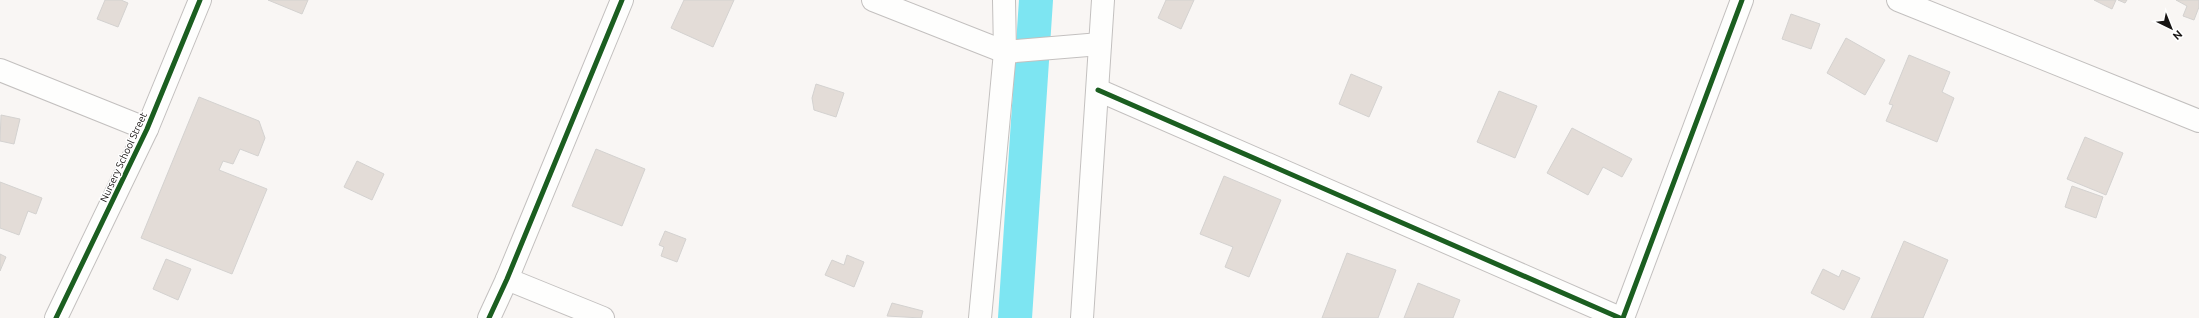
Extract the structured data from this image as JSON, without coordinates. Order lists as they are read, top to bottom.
{
  "streets": {
    "street": ["Nursery School Street"]
  },
  "north": "bottom right"
}
